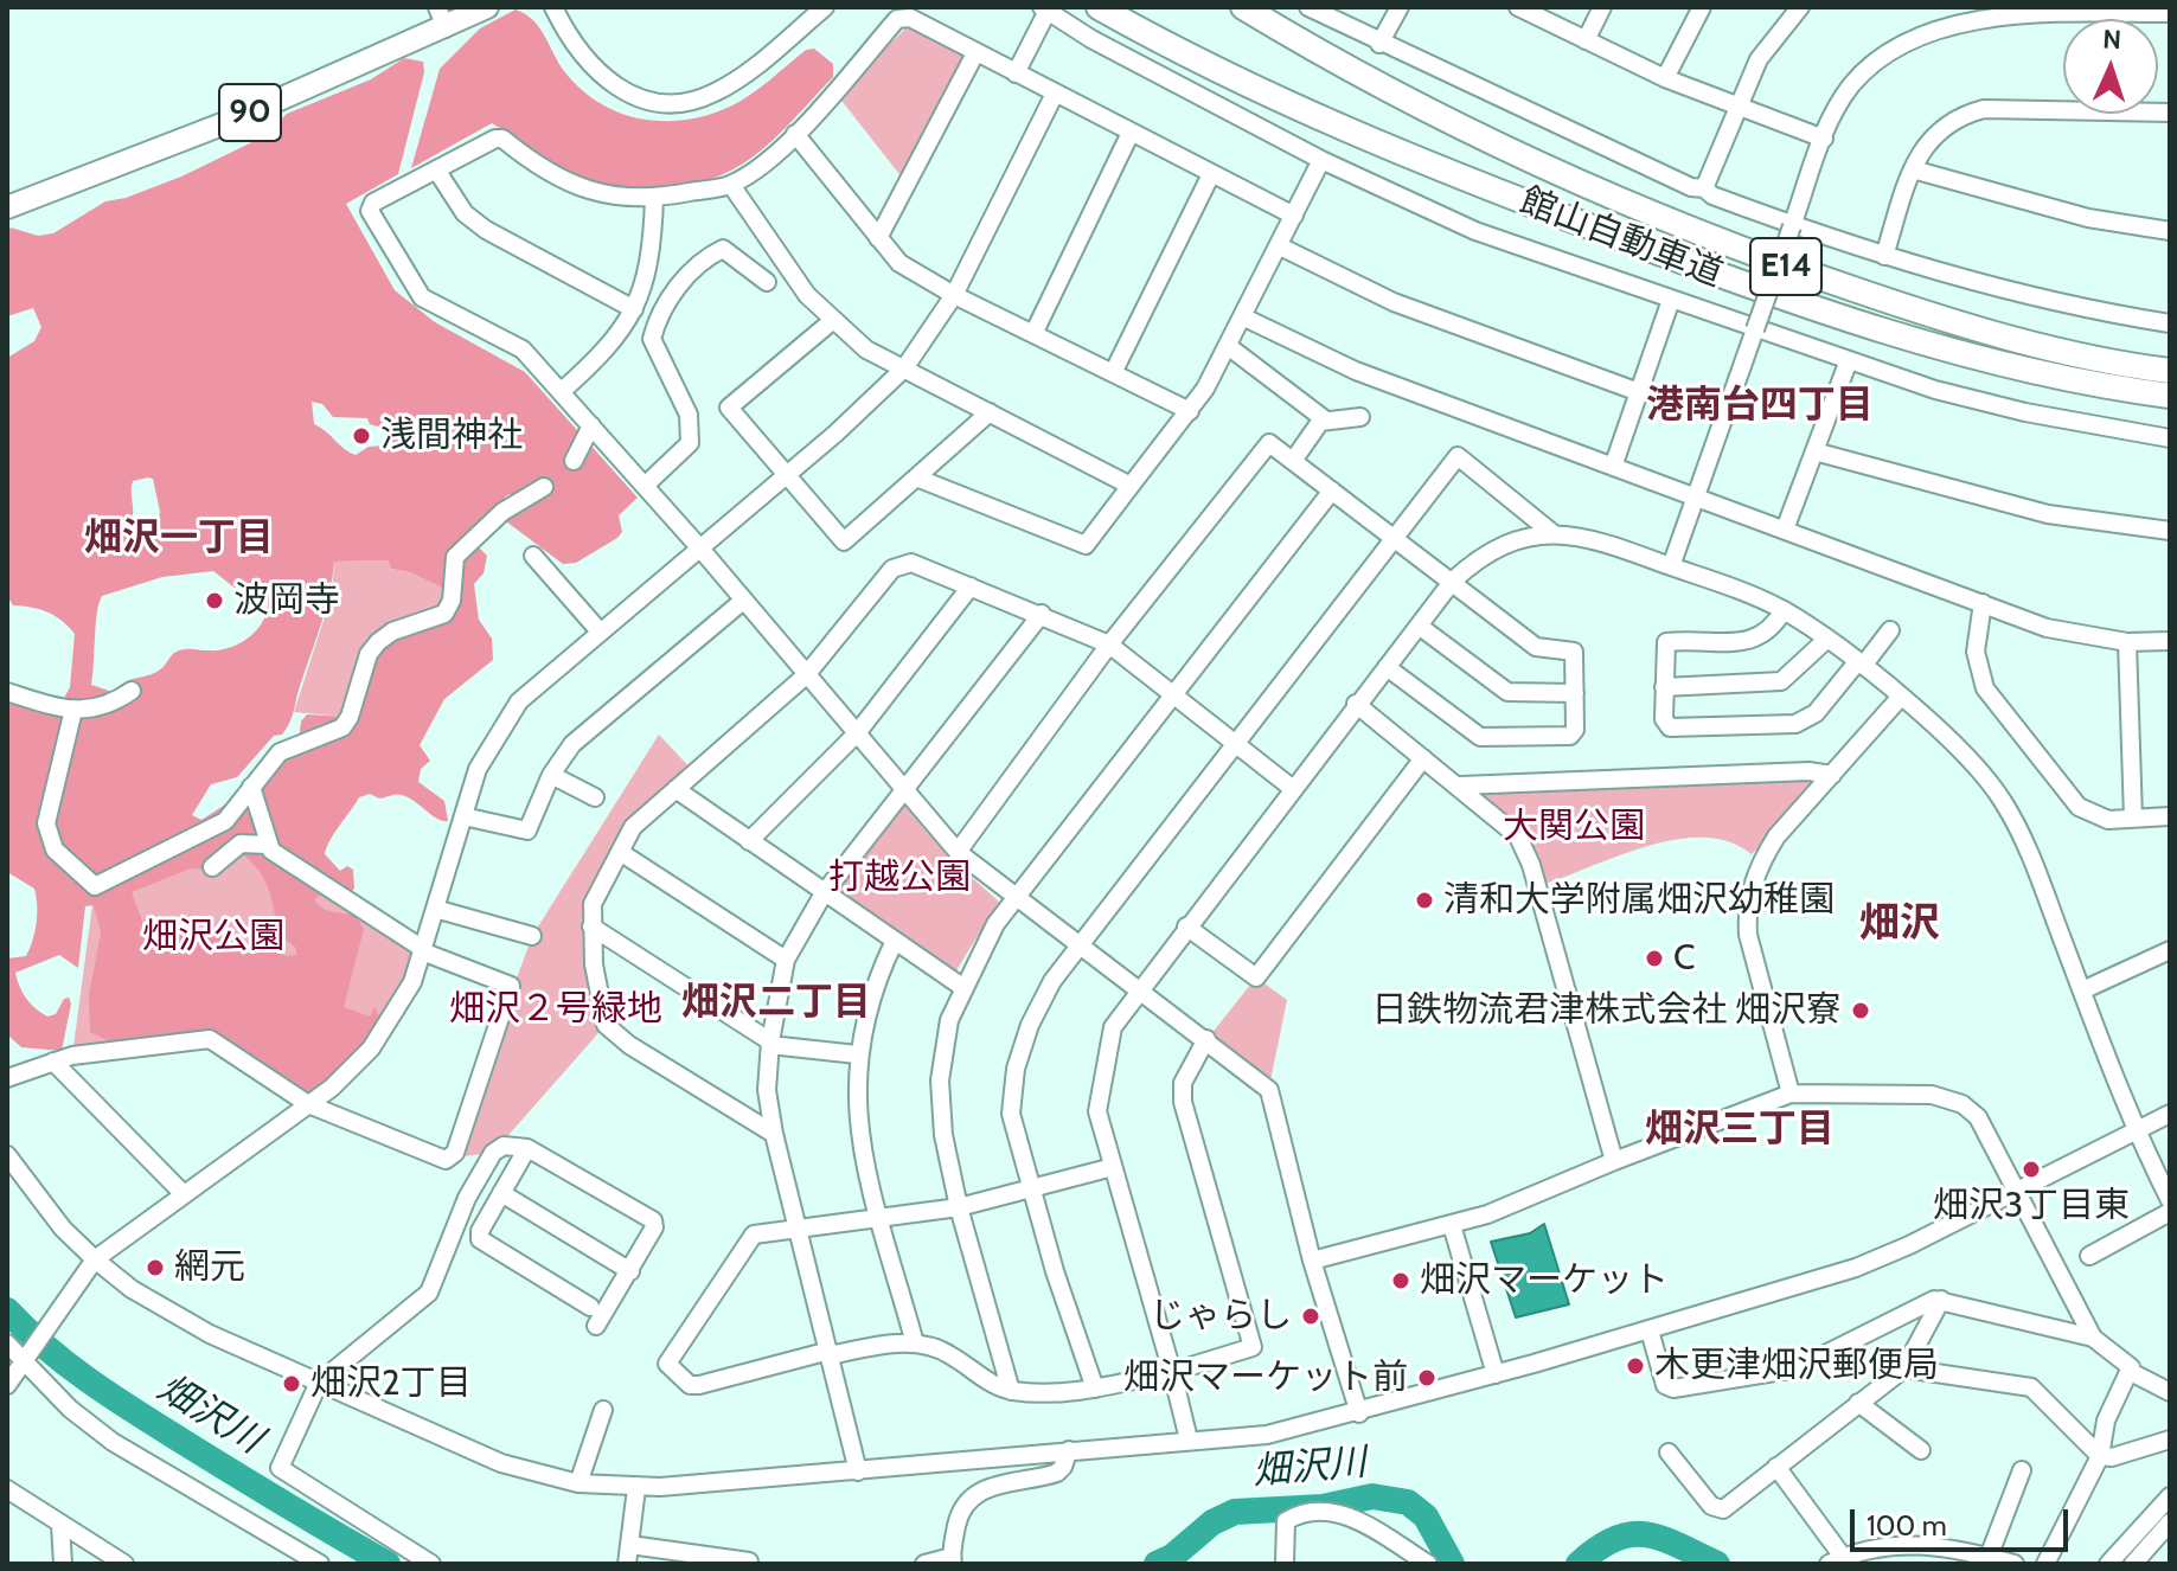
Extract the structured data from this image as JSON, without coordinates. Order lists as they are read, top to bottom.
{
  "streets": {
    "highway": ["館山自動車道", "E14"],
    "main road": ["90"]
  },
  "districts": [
    "港南台四丁目",
    "畑沢一丁目",
    "畑沢",
    "畑沢二丁目",
    "畑沢三丁目"
  ],
  "water": ["畑沢川"],
  "parks": [
    "大関公園",
    "打越公園",
    "畑沢公園",
    "畑沢２号緑地"
  ],
  "places": [
    "浅間神社",
    "波岡寺",
    "清和大学附属畑沢幼稚園",
    "C",
    "日鉄物流君津株式会社 畑沢寮",
    "畑沢3丁目東",
    "網元",
    "畑沢マーケット",
    "じゃらし",
    "木更津畑沢郵便局",
    "畑沢マーケット前",
    "畑沢2丁目"
  ],
  "scale_bar": "100 m",
  "north": "top"
}
